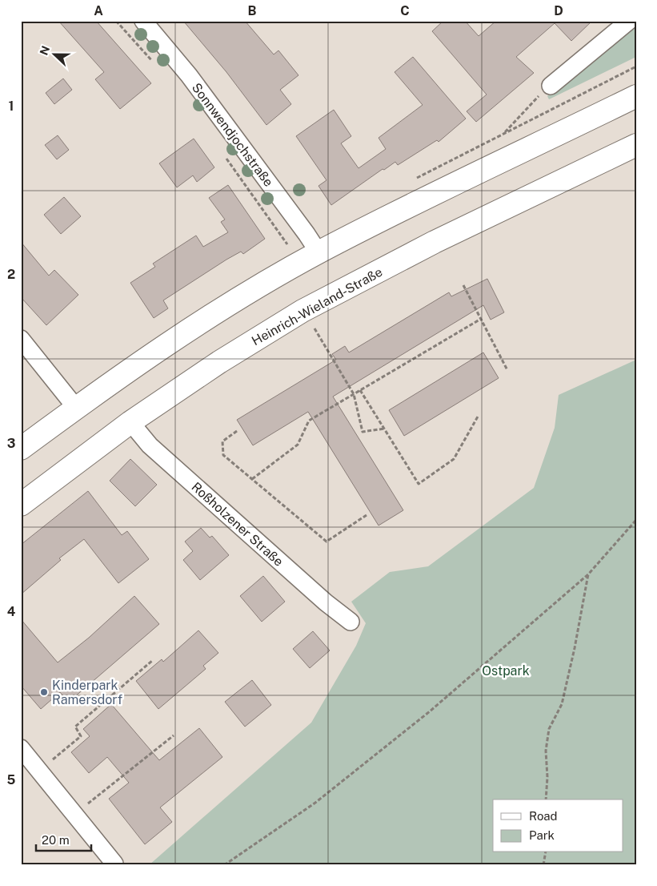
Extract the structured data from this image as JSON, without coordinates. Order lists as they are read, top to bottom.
{
  "streets": {
    "main road": ["Heinrich-Wieland-Straße"],
    "street": ["Sonnwendjochstraße", "Roßholzener Straße"]
  },
  "crossings": [
    ["Heinrich-Wieland-Straße", "Roßholzener Straße"]
  ],
  "parks": ["Ostpark"],
  "places": ["Kinderpark Ramersdorf"],
  "legend": ["Road", "Park"],
  "scale_bar": "20 m",
  "north": "left",
  "grid": {
    "columns": [
      "A",
      "B",
      "C",
      "D"
    ],
    "rows": [
      "1",
      "2",
      "3",
      "4",
      "5"
    ]
  }
}
